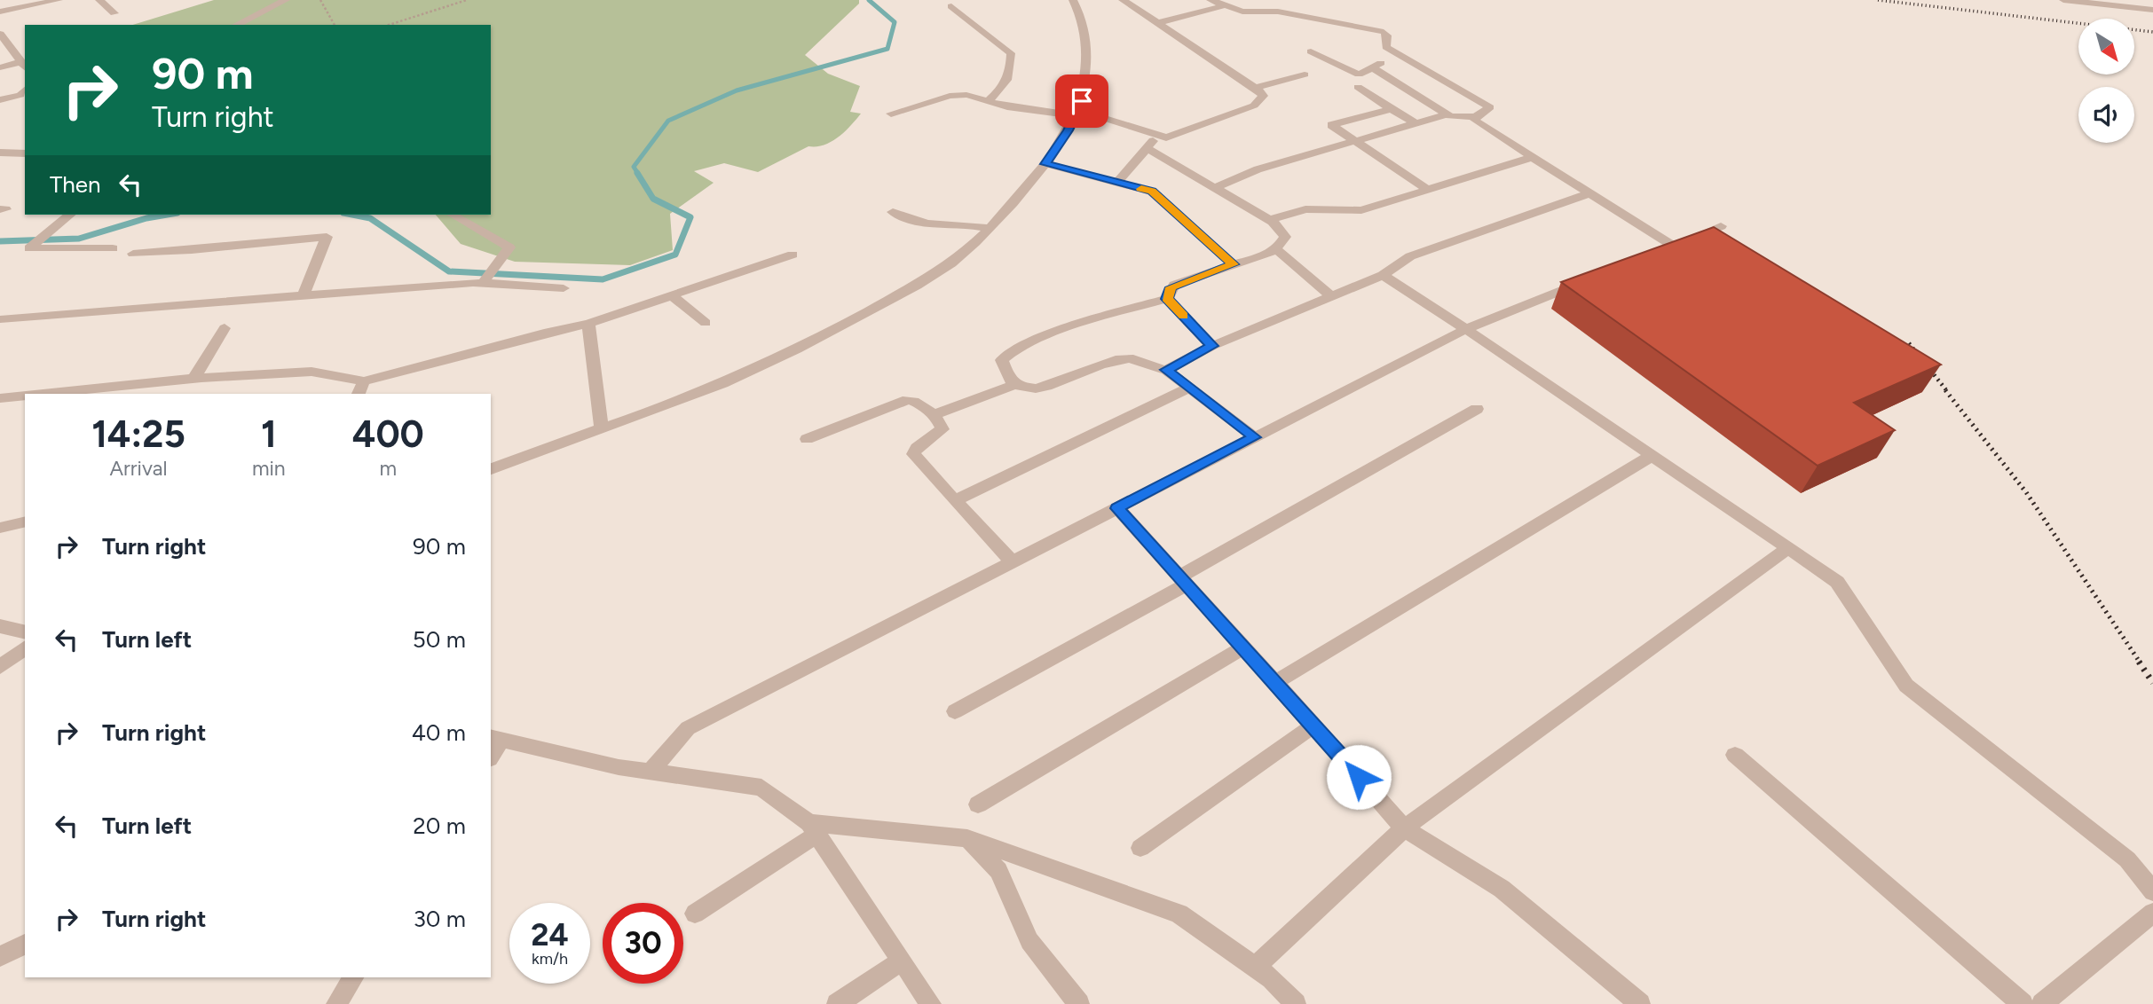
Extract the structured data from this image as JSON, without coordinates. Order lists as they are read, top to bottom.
{
  "north": "bottom right",
  "page": {
    "turn": ["90 m", "Turn right"],
    "then": "Then",
    "eta": [
      "14:25",
      "Arrival",
      "1",
      "min",
      "400",
      "m"
    ],
    "list": [
      {
        "name": "Turn right",
        "value": "90 m"
      },
      {
        "name": "Turn left",
        "value": "50 m"
      },
      {
        "name": "Turn right",
        "value": "40 m"
      },
      {
        "name": "Turn left",
        "value": "20 m"
      },
      {
        "name": "Turn right",
        "value": "30 m"
      }
    ],
    "speed": "24 km/h",
    "limit": "30"
  }
}
